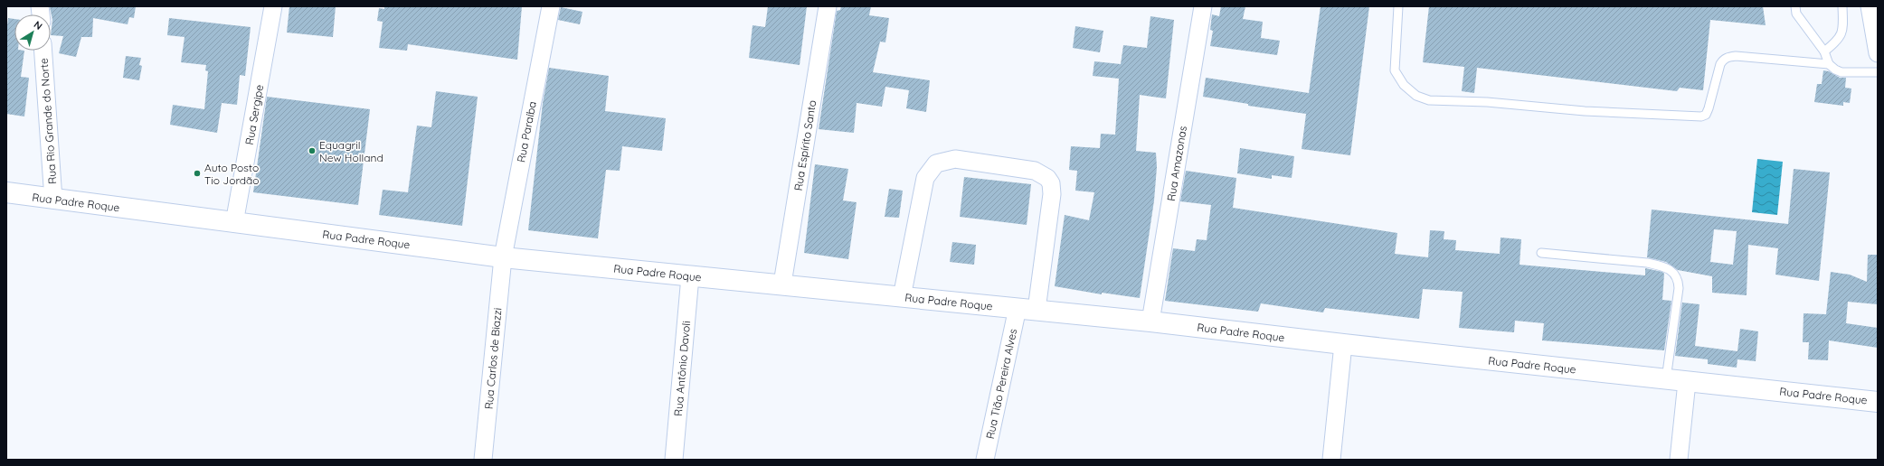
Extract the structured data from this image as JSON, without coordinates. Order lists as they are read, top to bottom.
{
  "streets": {
    "street": [
      "Rua Sergipe",
      "Rua Rio Grande do Norte",
      "Rua Paraíba",
      "Rua Espírito Santo",
      "Rua Amazonas",
      "Rua Padre Roque",
      "Rua Carlos de Biazzi",
      "Rua Antônio Davoli",
      "Rua Tião Pereira Alves"
    ]
  },
  "crossings": [
    ["Rua Sergipe", "Rua Padre Roque"],
    ["Rua Rio Grande do Norte", "Rua Padre Roque"],
    ["Rua Paraíba", "Rua Padre Roque"],
    ["Rua Paraíba", "Rua Carlos de Biazzi"],
    ["Rua Espírito Santo", "Rua Padre Roque"],
    ["Rua Amazonas", "Rua Padre Roque"],
    ["Rua Padre Roque", "Rua Carlos de Biazzi"],
    ["Rua Padre Roque", "Rua Antônio Davoli"],
    ["Rua Padre Roque", "Rua Tião Pereira Alves"]
  ],
  "places": ["Equagril New Holland", "Auto Posto Tio Jordão"],
  "north": "top right"
}
